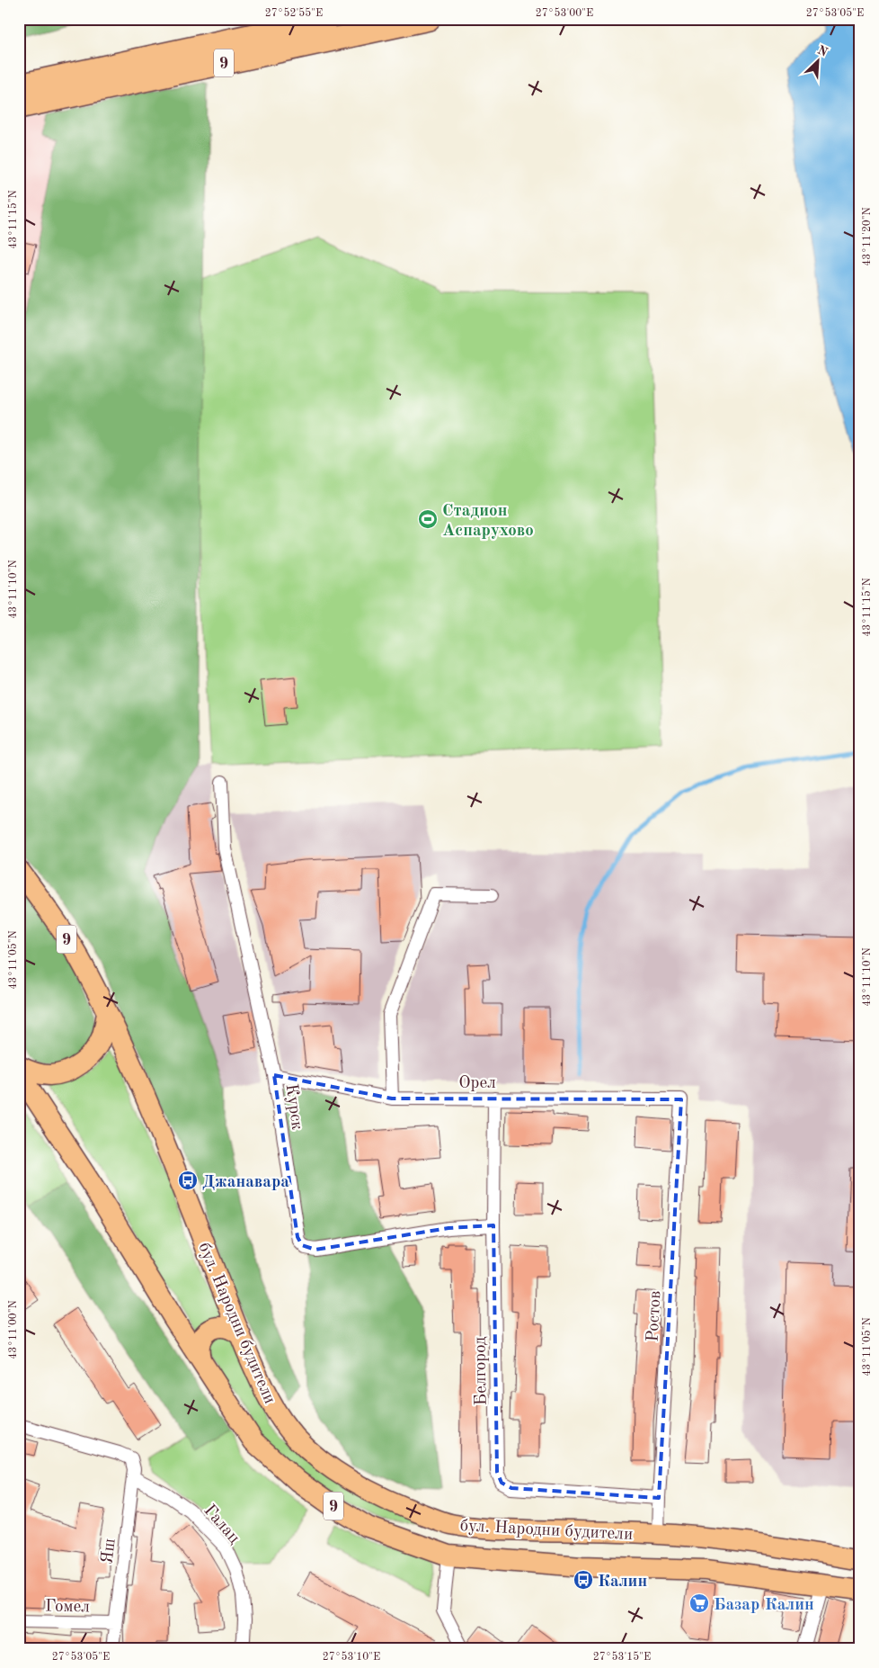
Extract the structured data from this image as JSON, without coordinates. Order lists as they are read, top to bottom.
{
  "streets": {
    "highway": ["9"],
    "main road": ["бул. Народни будители"],
    "street": [
      "Орел",
      "Курск",
      "Ростов",
      "Белгород",
      "Галац",
      "Яш",
      "Гомел"
    ]
  },
  "crossings": [
    ["Орел", "Курск"],
    ["Орел", "Ростов"],
    ["Орел", "Белгород"],
    ["Курск", "Белгород"],
    ["Ростов", "бул. Народни будители"],
    ["Ростов", "Белгород"],
    ["Галац", "Яш"],
    ["Яш", "Гомел"]
  ],
  "places": {
    "sports": ["Стадион Аспарухово"],
    "bus stop": ["Джанавара", "Калин"],
    "supermarket": ["Базар Калин"]
  },
  "north": "top right",
  "coordinates": [
    "27°52'55\"E",
    "27°53'00\"E",
    "27°53'05\"E",
    "43°11'15\"N",
    "43°11'20\"N",
    "43°11'10\"N",
    "43°11'05\"N",
    "43°11'00\"N",
    "27°53'10\"E",
    "27°53'15\"E"
  ]
}
